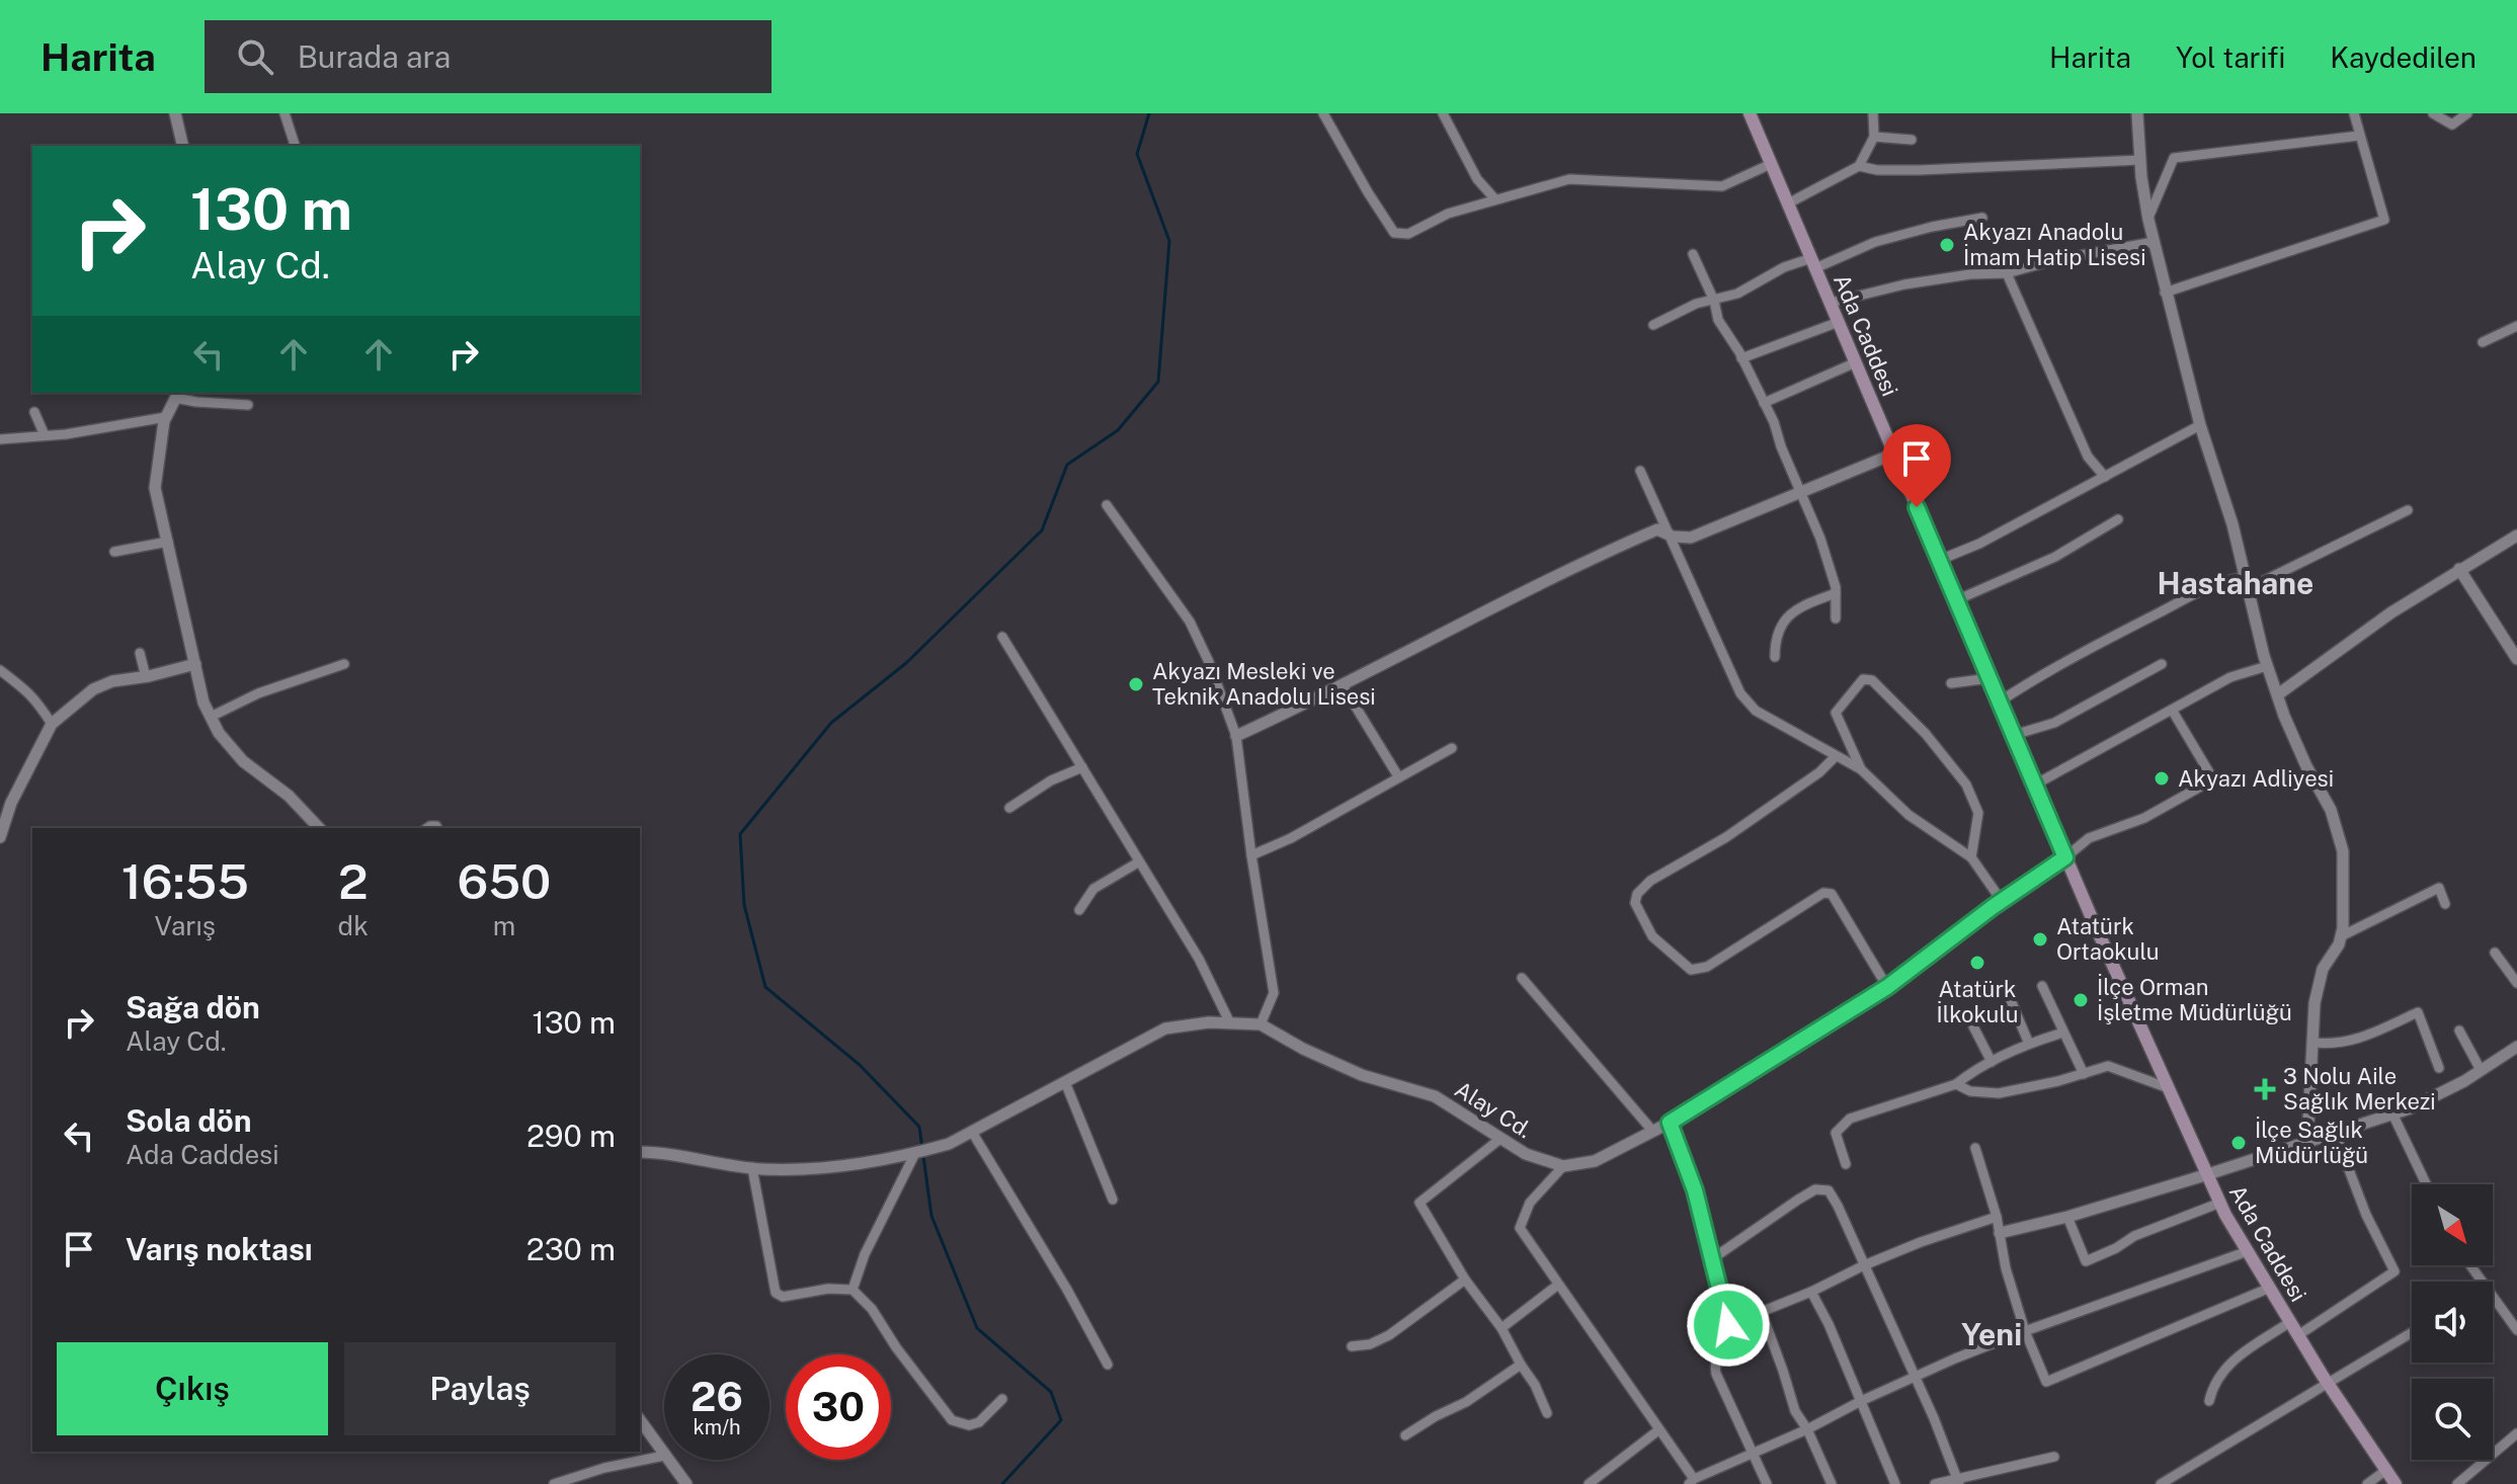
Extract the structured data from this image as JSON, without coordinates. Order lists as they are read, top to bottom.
{
  "streets": {
    "main road": ["Ada Caddesi"],
    "street": ["Alay Cd."]
  },
  "districts": ["Hastahane", "Yeni"],
  "places": {
    "other": [
      "Akyazı Anadolu İmam Hatip Lisesi",
      "Akyazı Mesleki ve Teknik Anadolu Lisesi",
      "Akyazı Adliyesi",
      "Atatürk Ortaokulu",
      "Atatürk İlkokulu",
      "İlçe Orman İşletme Müdürlüğü",
      "İlçe Sağlık Müdürlüğü"
    ],
    "health": ["3 Nolu Aile Sağlık Merkezi"]
  },
  "north": "bottom right",
  "page": {
    "header": "Harita",
    "search": "Burada ara",
    "nav": ["Harita", "Yol tarifi", "Kaydedilen"],
    "turn": ["130 m", "Alay Cd."],
    "eta": [
      "16:55",
      "Varış",
      "2",
      "dk",
      "650",
      "m"
    ],
    "list": [
      {
        "name": "Sağa dön",
        "note": "Alay Cd.",
        "value": "130 m"
      },
      {
        "name": "Sola dön",
        "note": "Ada Caddesi",
        "value": "290 m"
      },
      {
        "name": "Varış noktası",
        "value": "230 m"
      }
    ],
    "buttons": ["Çıkış", "Paylaş"],
    "speed": "26 km/h",
    "limit": "30"
  }
}
